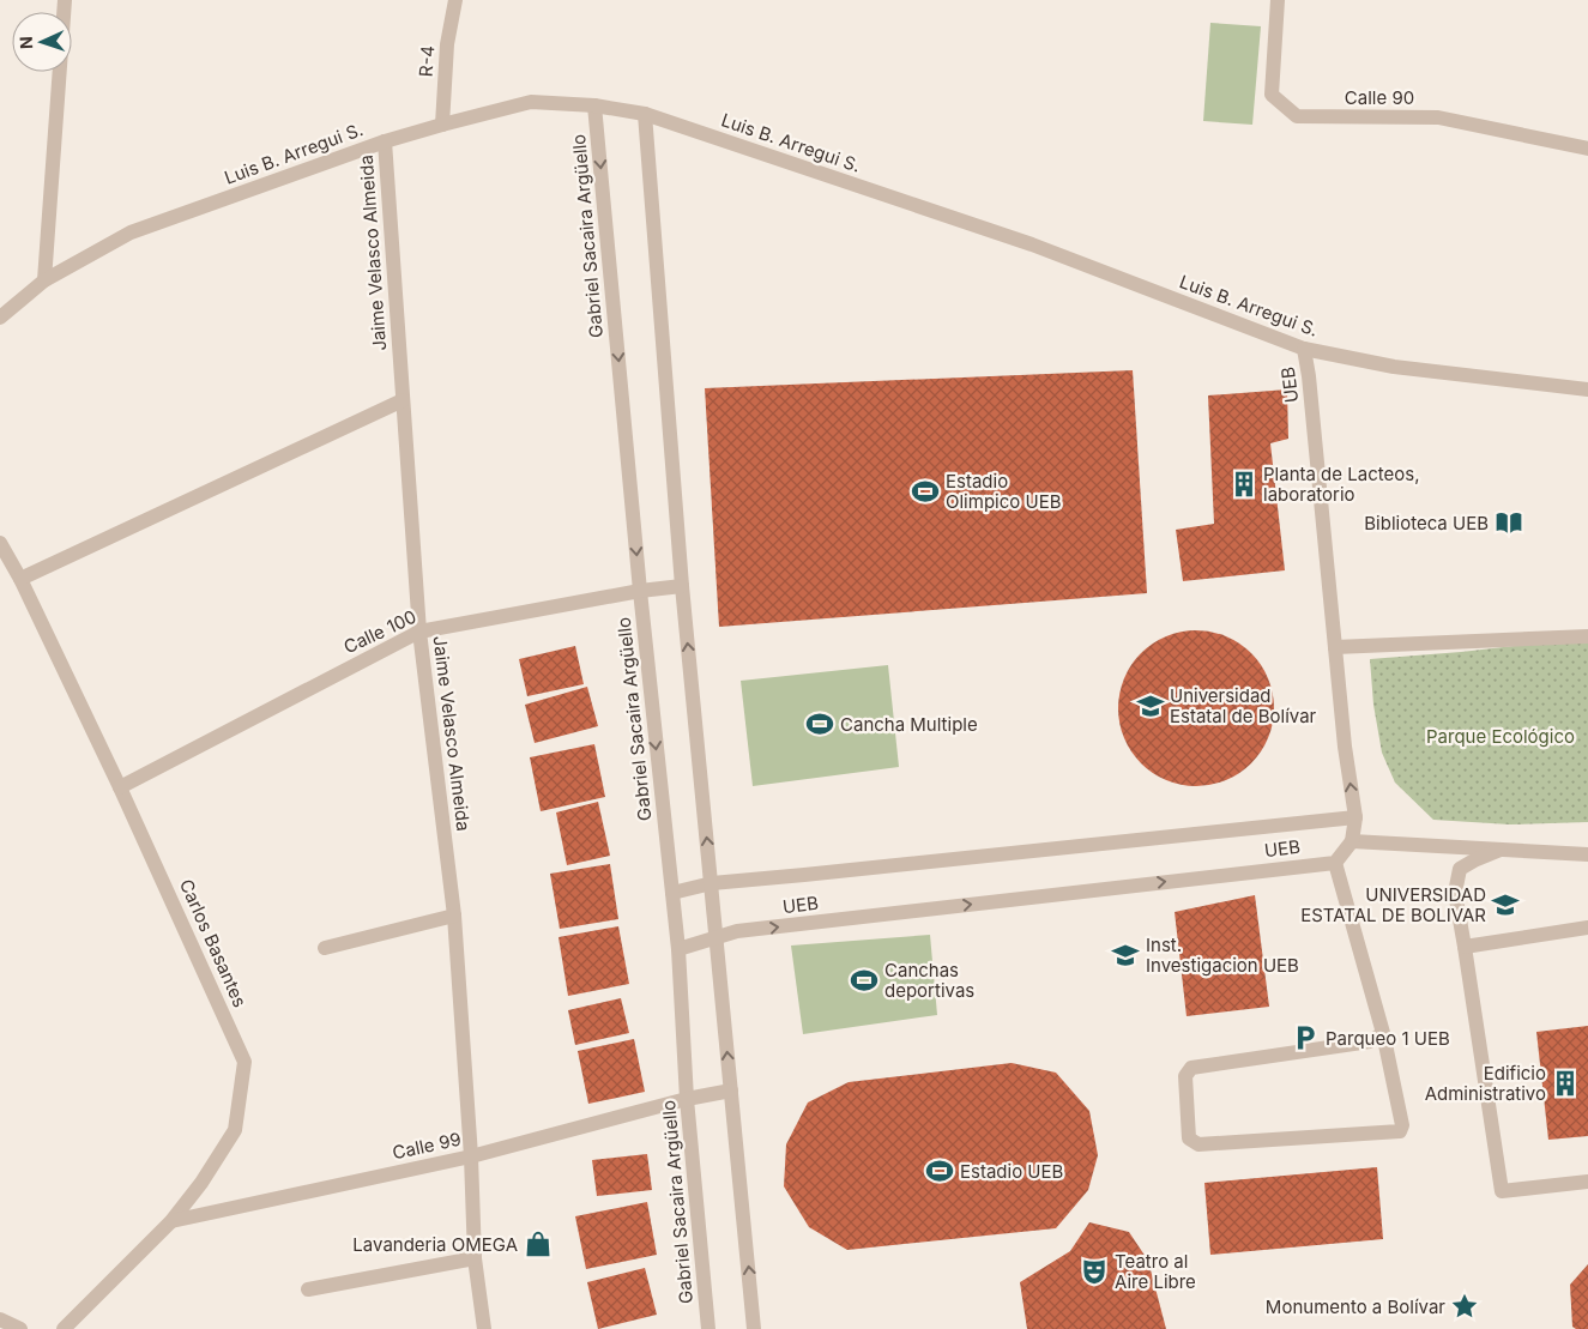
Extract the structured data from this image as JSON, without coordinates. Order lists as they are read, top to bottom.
{
  "streets": {
    "street": [
      "R-4",
      "Calle 90",
      "Luis B. Arregui S.",
      "Gabriel Sacaira Argüello",
      "Jaime Velasco Almeida",
      "UEB",
      "Calle 100",
      "Carlos Basantes",
      "Calle 99"
    ]
  },
  "crossings": [
    ["R-4", "Luis B. Arregui S."],
    ["Luis B. Arregui S.", "Gabriel Sacaira Argüello"],
    ["Luis B. Arregui S.", "Jaime Velasco Almeida"],
    ["Luis B. Arregui S.", "UEB"],
    ["Gabriel Sacaira Argüello", "UEB"],
    ["Gabriel Sacaira Argüello", "Calle 100"],
    ["Gabriel Sacaira Argüello", "Calle 99"],
    ["Jaime Velasco Almeida", "Calle 100"],
    ["Jaime Velasco Almeida", "Calle 99"],
    ["Calle 100", "Carlos Basantes"],
    ["Carlos Basantes", "Calle 99"]
  ],
  "parks": ["Parque Ecológico"],
  "places": {
    "building": ["Planta de Lacteos, laboratorio", "Edificio Administrativo"],
    "sports": [
      "Estadio Olimpico UEB",
      "Cancha Multiple",
      "Canchas deportivas",
      "Estadio UEB"
    ],
    "library": ["Biblioteca UEB"],
    "school or university": ["Universidad Estatal de Bolívar", "UNIVERSIDAD ESTATAL DE BOLIVAR", "Inst. Investigacion UEB"],
    "parking": ["Parqueo 1 UEB"],
    "shop": ["Lavanderia OMEGA"],
    "theatre": ["Teatro al Aire Libre"],
    "place": ["Monumento a Bolívar"]
  },
  "north": "left"
}
